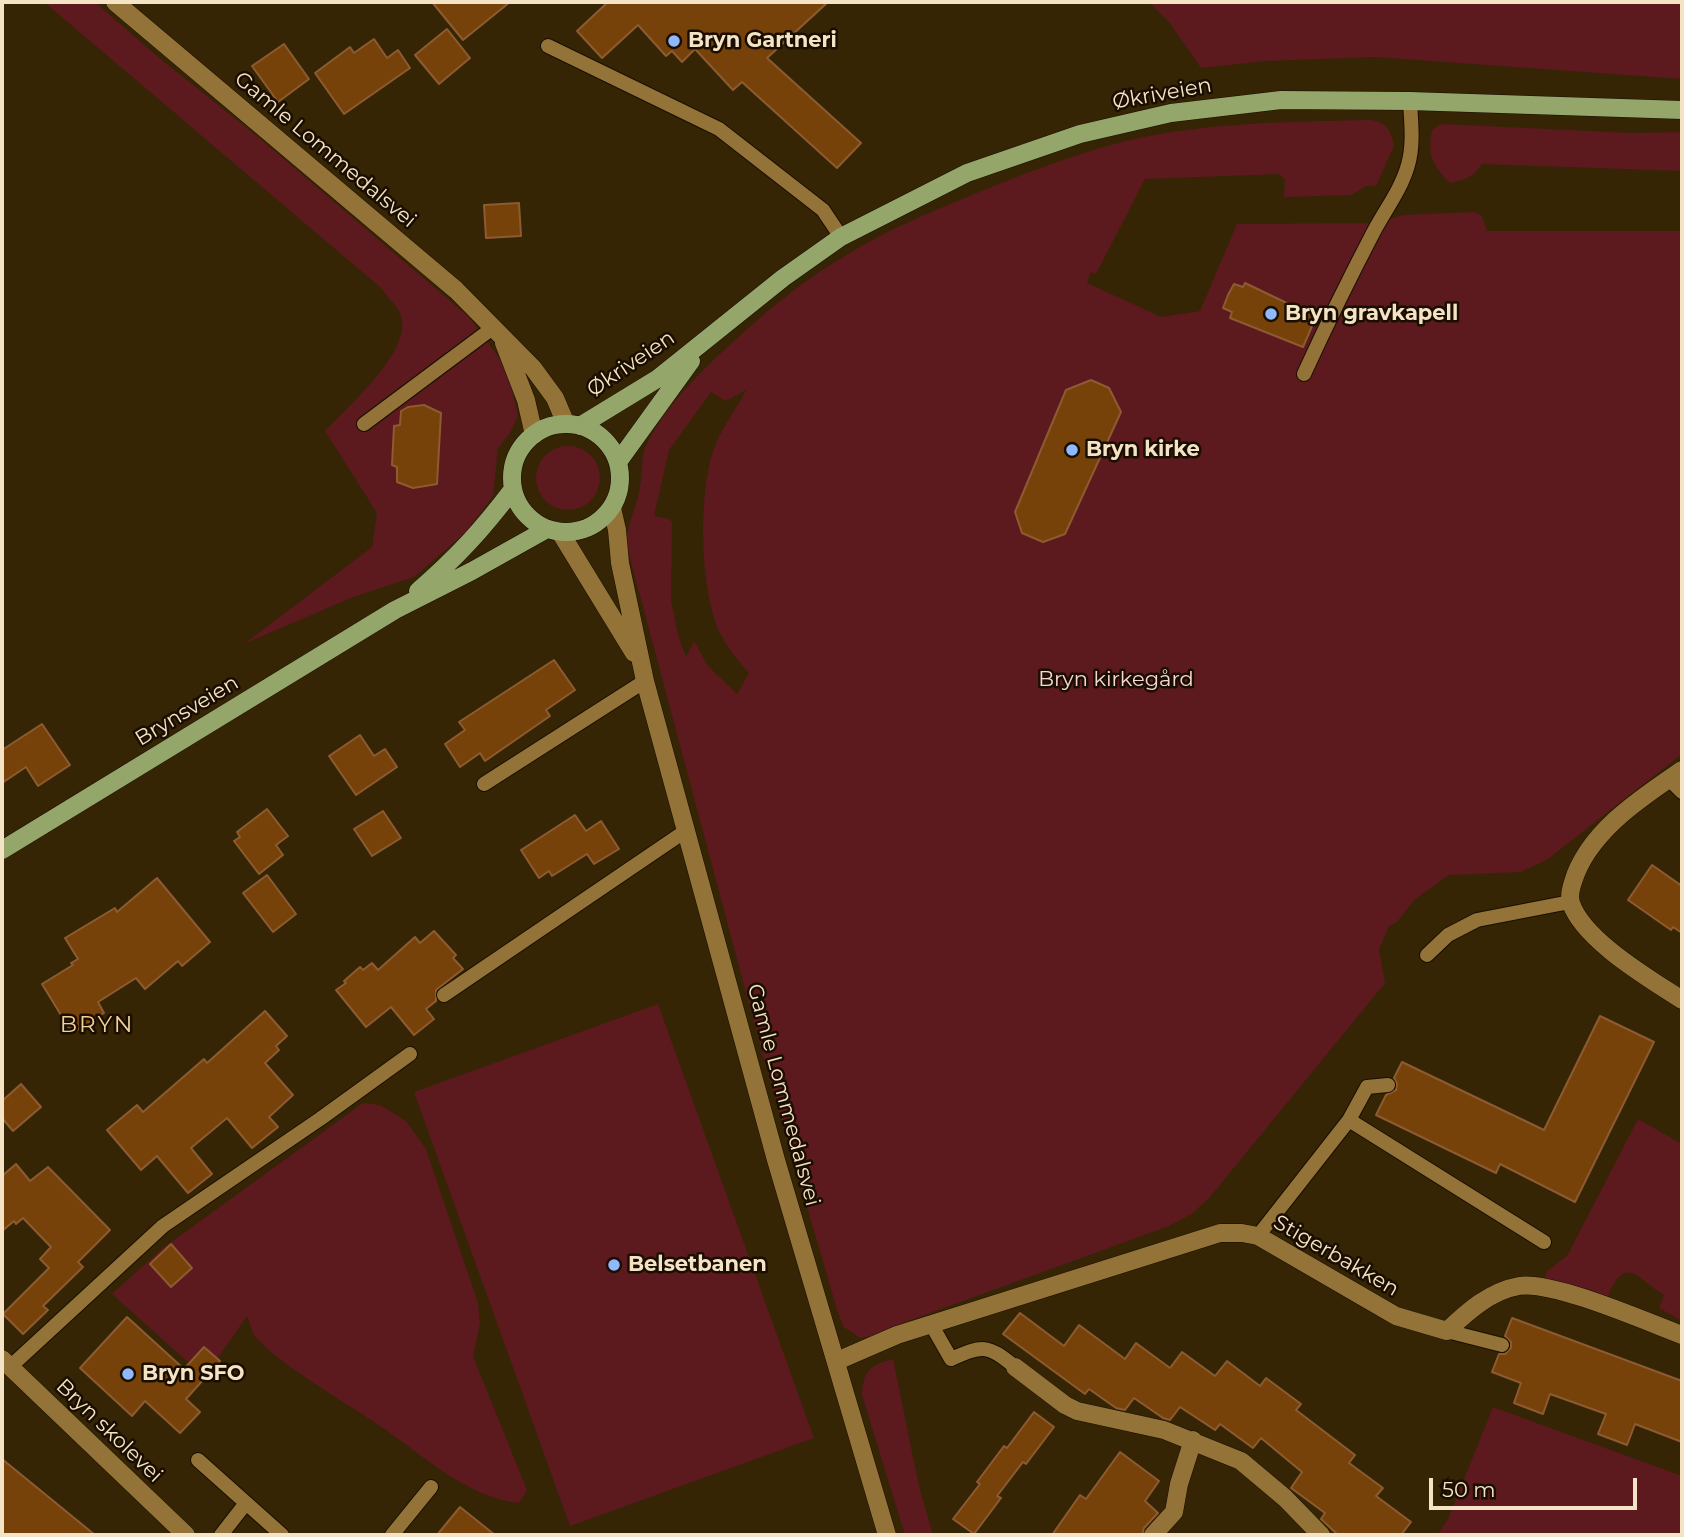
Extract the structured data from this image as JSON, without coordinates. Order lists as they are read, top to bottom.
{
  "streets": {
    "main road": ["Økriveien", "Brynsveien"],
    "street": ["Gamle Lommedalsvei", "Stigerbakken", "Bryn skolevei"]
  },
  "crossings": [
    ["Økriveien", "Gamle Lommedalsvei"],
    ["Økriveien", "Brynsveien"],
    ["Gamle Lommedalsvei", "Brynsveien"],
    ["Gamle Lommedalsvei", "Stigerbakken"]
  ],
  "districts": ["BRYN"],
  "parks": ["Bryn kirkegård"],
  "places": [
    "Bryn Gartneri",
    "Bryn gravkapell",
    "Bryn kirke",
    "Belsetbanen",
    "Bryn SFO"
  ],
  "scale_bar": "50 m"
}
